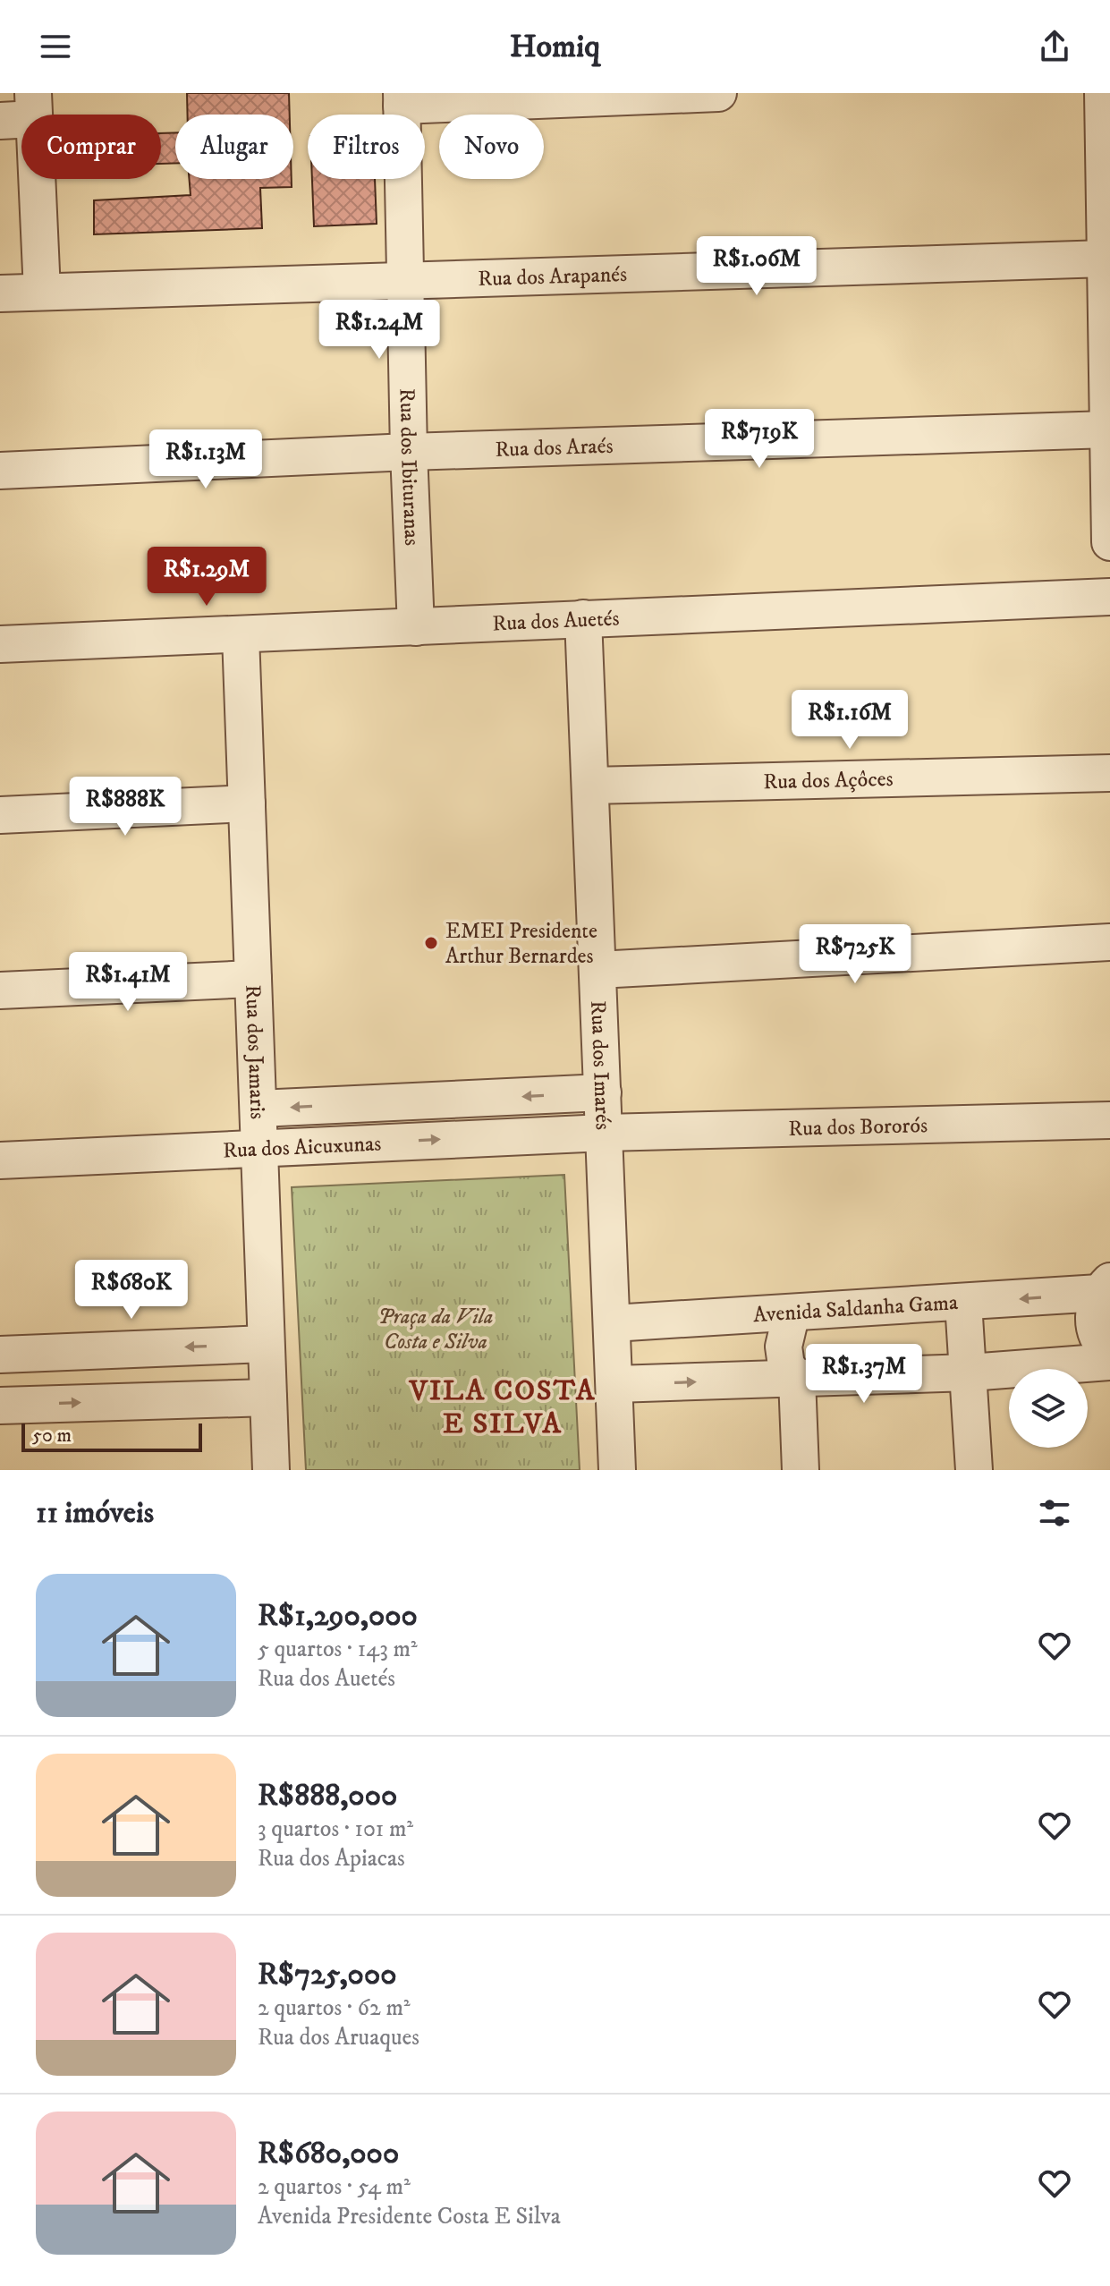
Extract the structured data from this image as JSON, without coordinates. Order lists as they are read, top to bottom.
{
  "streets": {
    "street": [
      "Rua dos Arapanés",
      "Rua dos Araés",
      "Rua dos Ibituranas",
      "Rua dos Auetés",
      "Rua dos Açôces",
      "Rua dos Jamaris",
      "Rua dos Imarés",
      "Rua dos Bororós",
      "Rua dos Aicuxunas",
      "Avenida Saldanha Gama"
    ]
  },
  "crossings": [
    ["Rua dos Arapanés", "Rua dos Ibituranas"],
    ["Rua dos Araés", "Rua dos Ibituranas"],
    ["Rua dos Ibituranas", "Rua dos Auetés"],
    ["Rua dos Auetés", "Rua dos Jamaris"],
    ["Rua dos Auetés", "Rua dos Imarés"],
    ["Rua dos Açôces", "Rua dos Imarés"],
    ["Rua dos Jamaris", "Rua dos Aicuxunas"],
    ["Rua dos Imarés", "Rua dos Bororós"],
    ["Rua dos Imarés", "Rua dos Aicuxunas"],
    ["Rua dos Imarés", "Avenida Saldanha Gama"],
    ["Rua dos Bororós", "Rua dos Aicuxunas"]
  ],
  "districts": ["VILA COSTA E SILVA"],
  "parks": ["Praça da Vila Costa e Silva"],
  "places": ["EMEI Presidente Arthur Bernardes"],
  "scale_bar": "50 m",
  "page": {
    "header": "Homiq",
    "chip": [
      "Comprar",
      "Alugar",
      "Filtros",
      "Novo"
    ],
    "price": [
      "R$1.06M",
      "R$1.24M",
      "R$719K",
      "R$1.13M",
      "R$1.29M",
      "R$1.16M",
      "R$888K",
      "R$725K",
      "R$1.41M",
      "R$680K",
      "R$1.37M"
    ],
    "scale": "50 m",
    "heading": "11 imóveis",
    "list": [
      {
        "name": "R$1,290,000",
        "note": "5 quartos · 143 m² · Rua dos Auetés"
      },
      {
        "name": "R$888,000",
        "note": "3 quartos · 101 m² · Rua dos Apiacas"
      },
      {
        "name": "R$725,000",
        "note": "2 quartos · 62 m² · Rua dos Aruaques"
      },
      {
        "name": "R$680,000",
        "note": "2 quartos · 54 m² · Avenida Presidente Costa E Silva"
      }
    ]
  }
}
